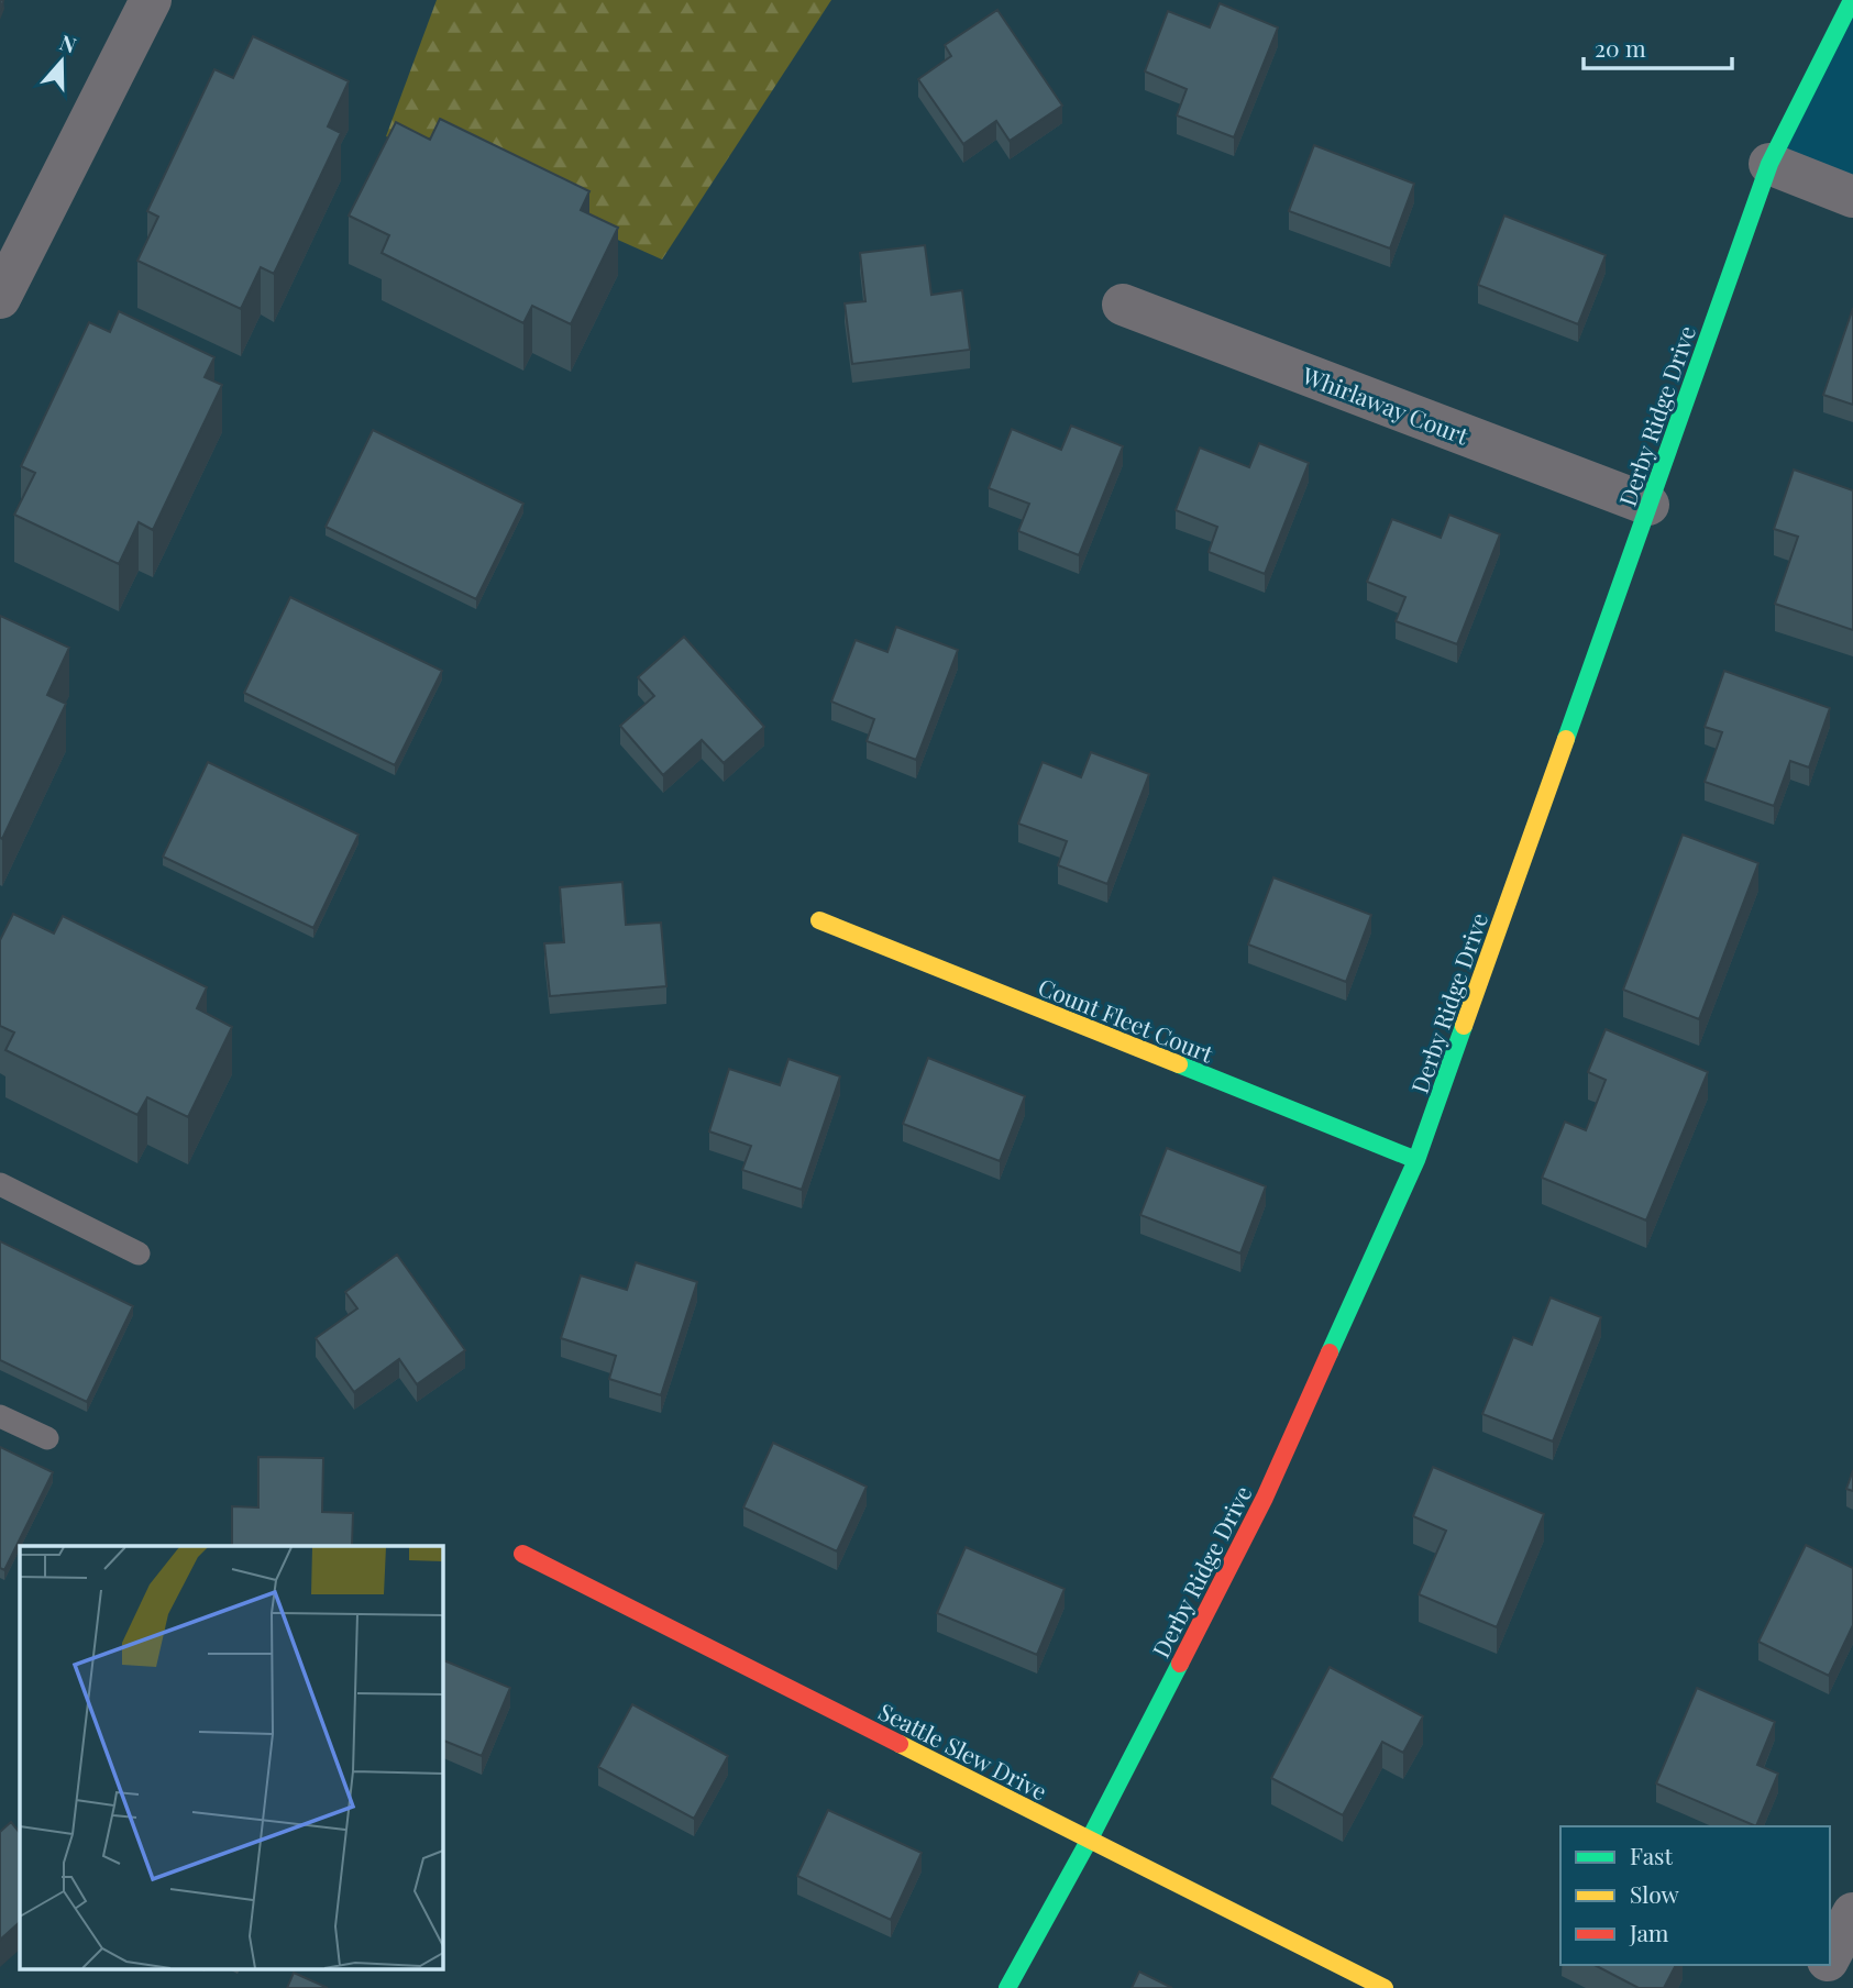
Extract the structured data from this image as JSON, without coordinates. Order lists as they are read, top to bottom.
{
  "streets": {
    "street": [
      "Whirlaway Court",
      "Derby Ridge Drive",
      "Count Fleet Court",
      "Seattle Slew Drive"
    ]
  },
  "crossings": [
    ["Whirlaway Court", "Derby Ridge Drive"],
    ["Derby Ridge Drive", "Count Fleet Court"],
    ["Derby Ridge Drive", "Seattle Slew Drive"]
  ],
  "legend": ["Fast", "Slow", "Jam"],
  "scale_bar": "20 m",
  "north": "top"
}
